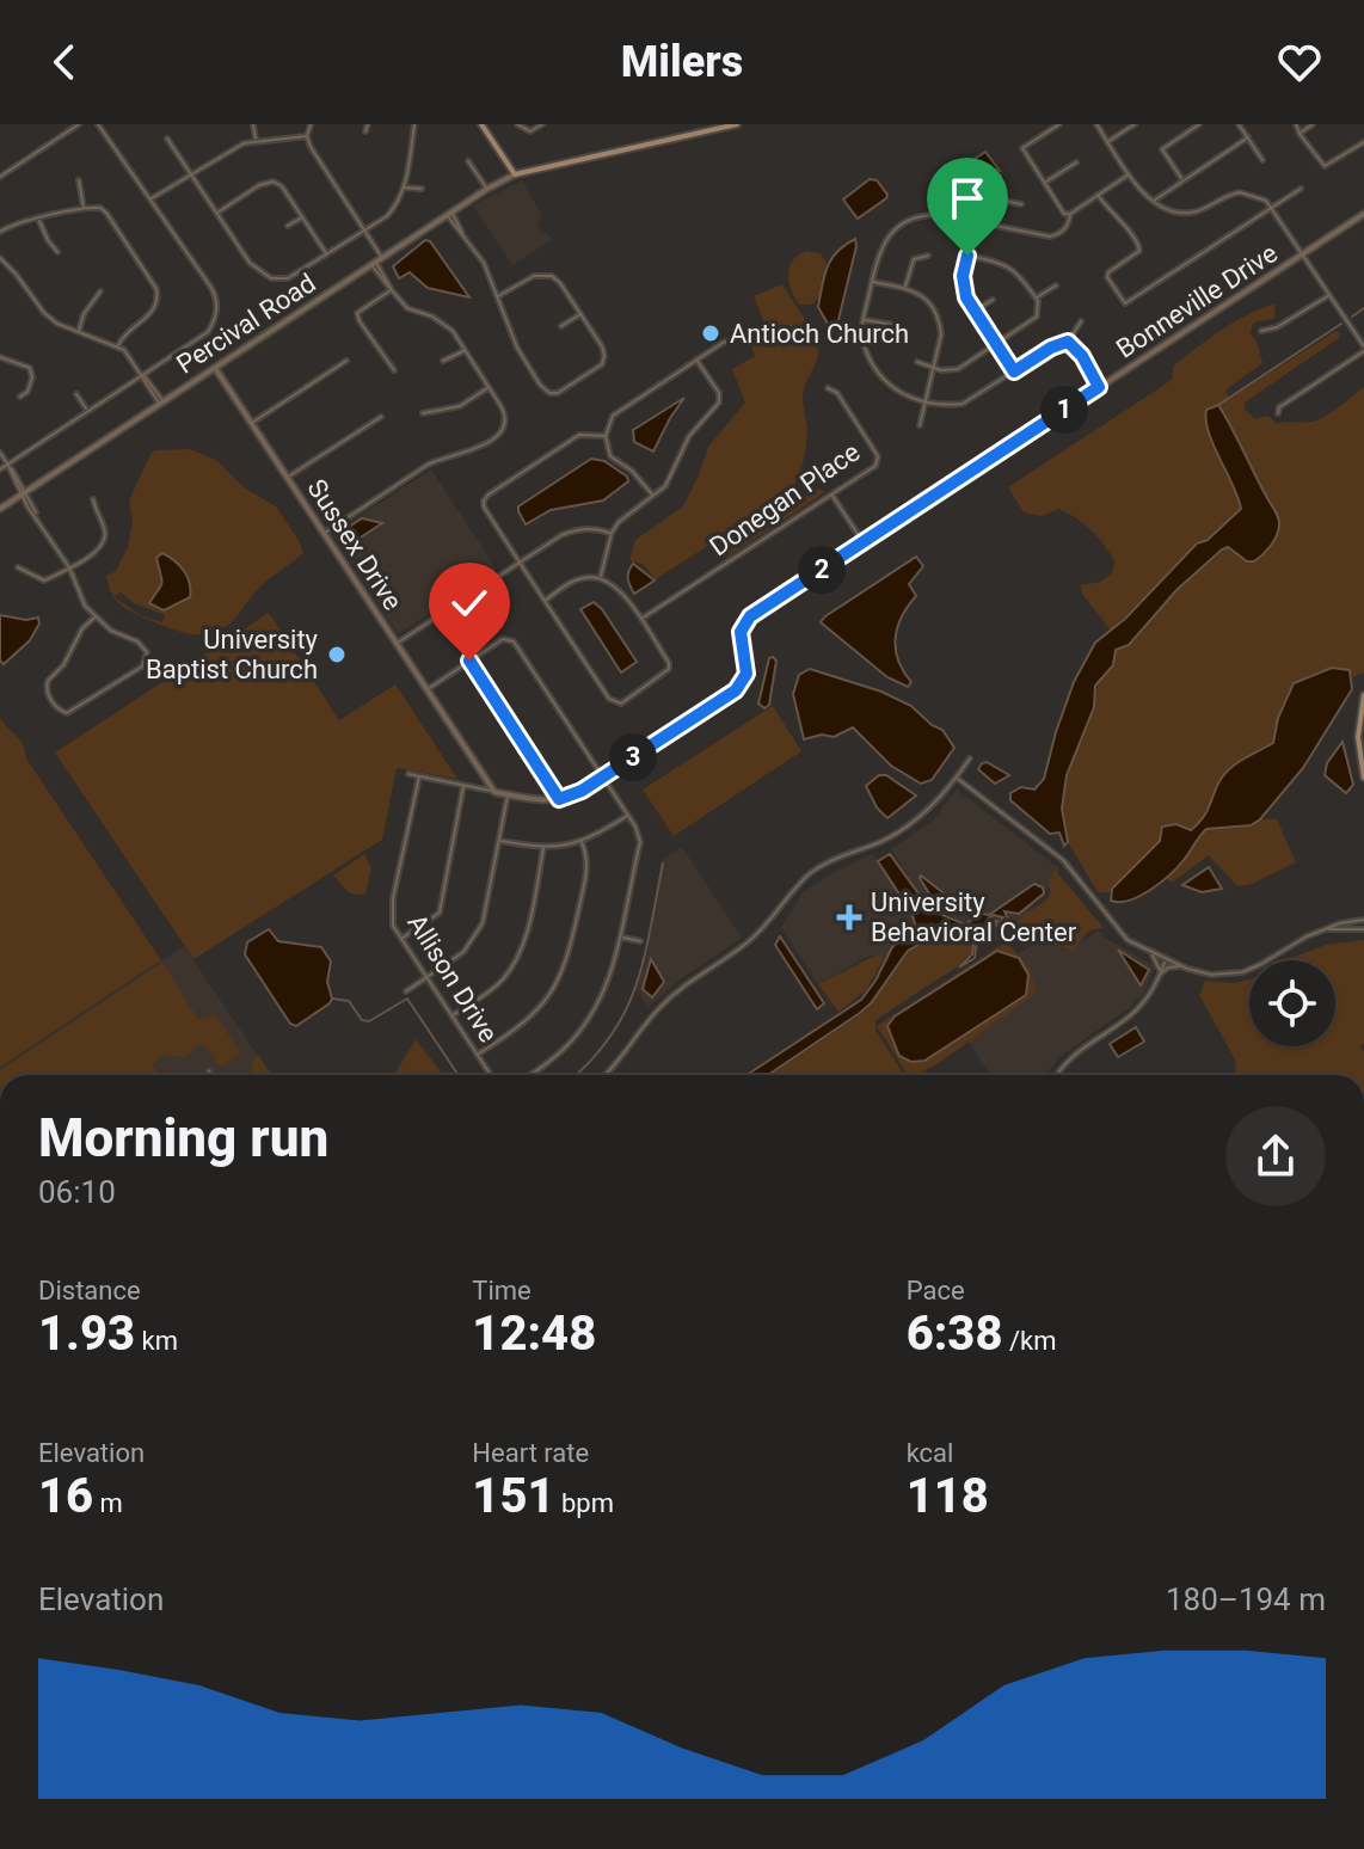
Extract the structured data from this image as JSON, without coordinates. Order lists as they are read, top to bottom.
{
  "streets": {
    "street": [
      "Bonneville Drive",
      "Percival Road",
      "Donegan Place",
      "Sussex Drive",
      "Allison Drive"
    ]
  },
  "crossings": [
    ["Percival Road", "Sussex Drive"]
  ],
  "places": {
    "other": ["Antioch Church", "University Baptist Church"],
    "health": ["University Behavioral Center"]
  },
  "page": {
    "header": "Milers",
    "pins": ["1", "2", "3"],
    "heading": ["Morning run", "06:10"],
    "stats": [
      ["Distance", "1.93 km"],
      ["Time", "12:48"],
      ["Pace", "6:38 /km"],
      ["Elevation", "16 m"],
      ["Heart rate", "151 bpm"],
      ["kcal", "118"]
    ],
    "chart": ["Elevation", "180–194 m"]
  }
}
